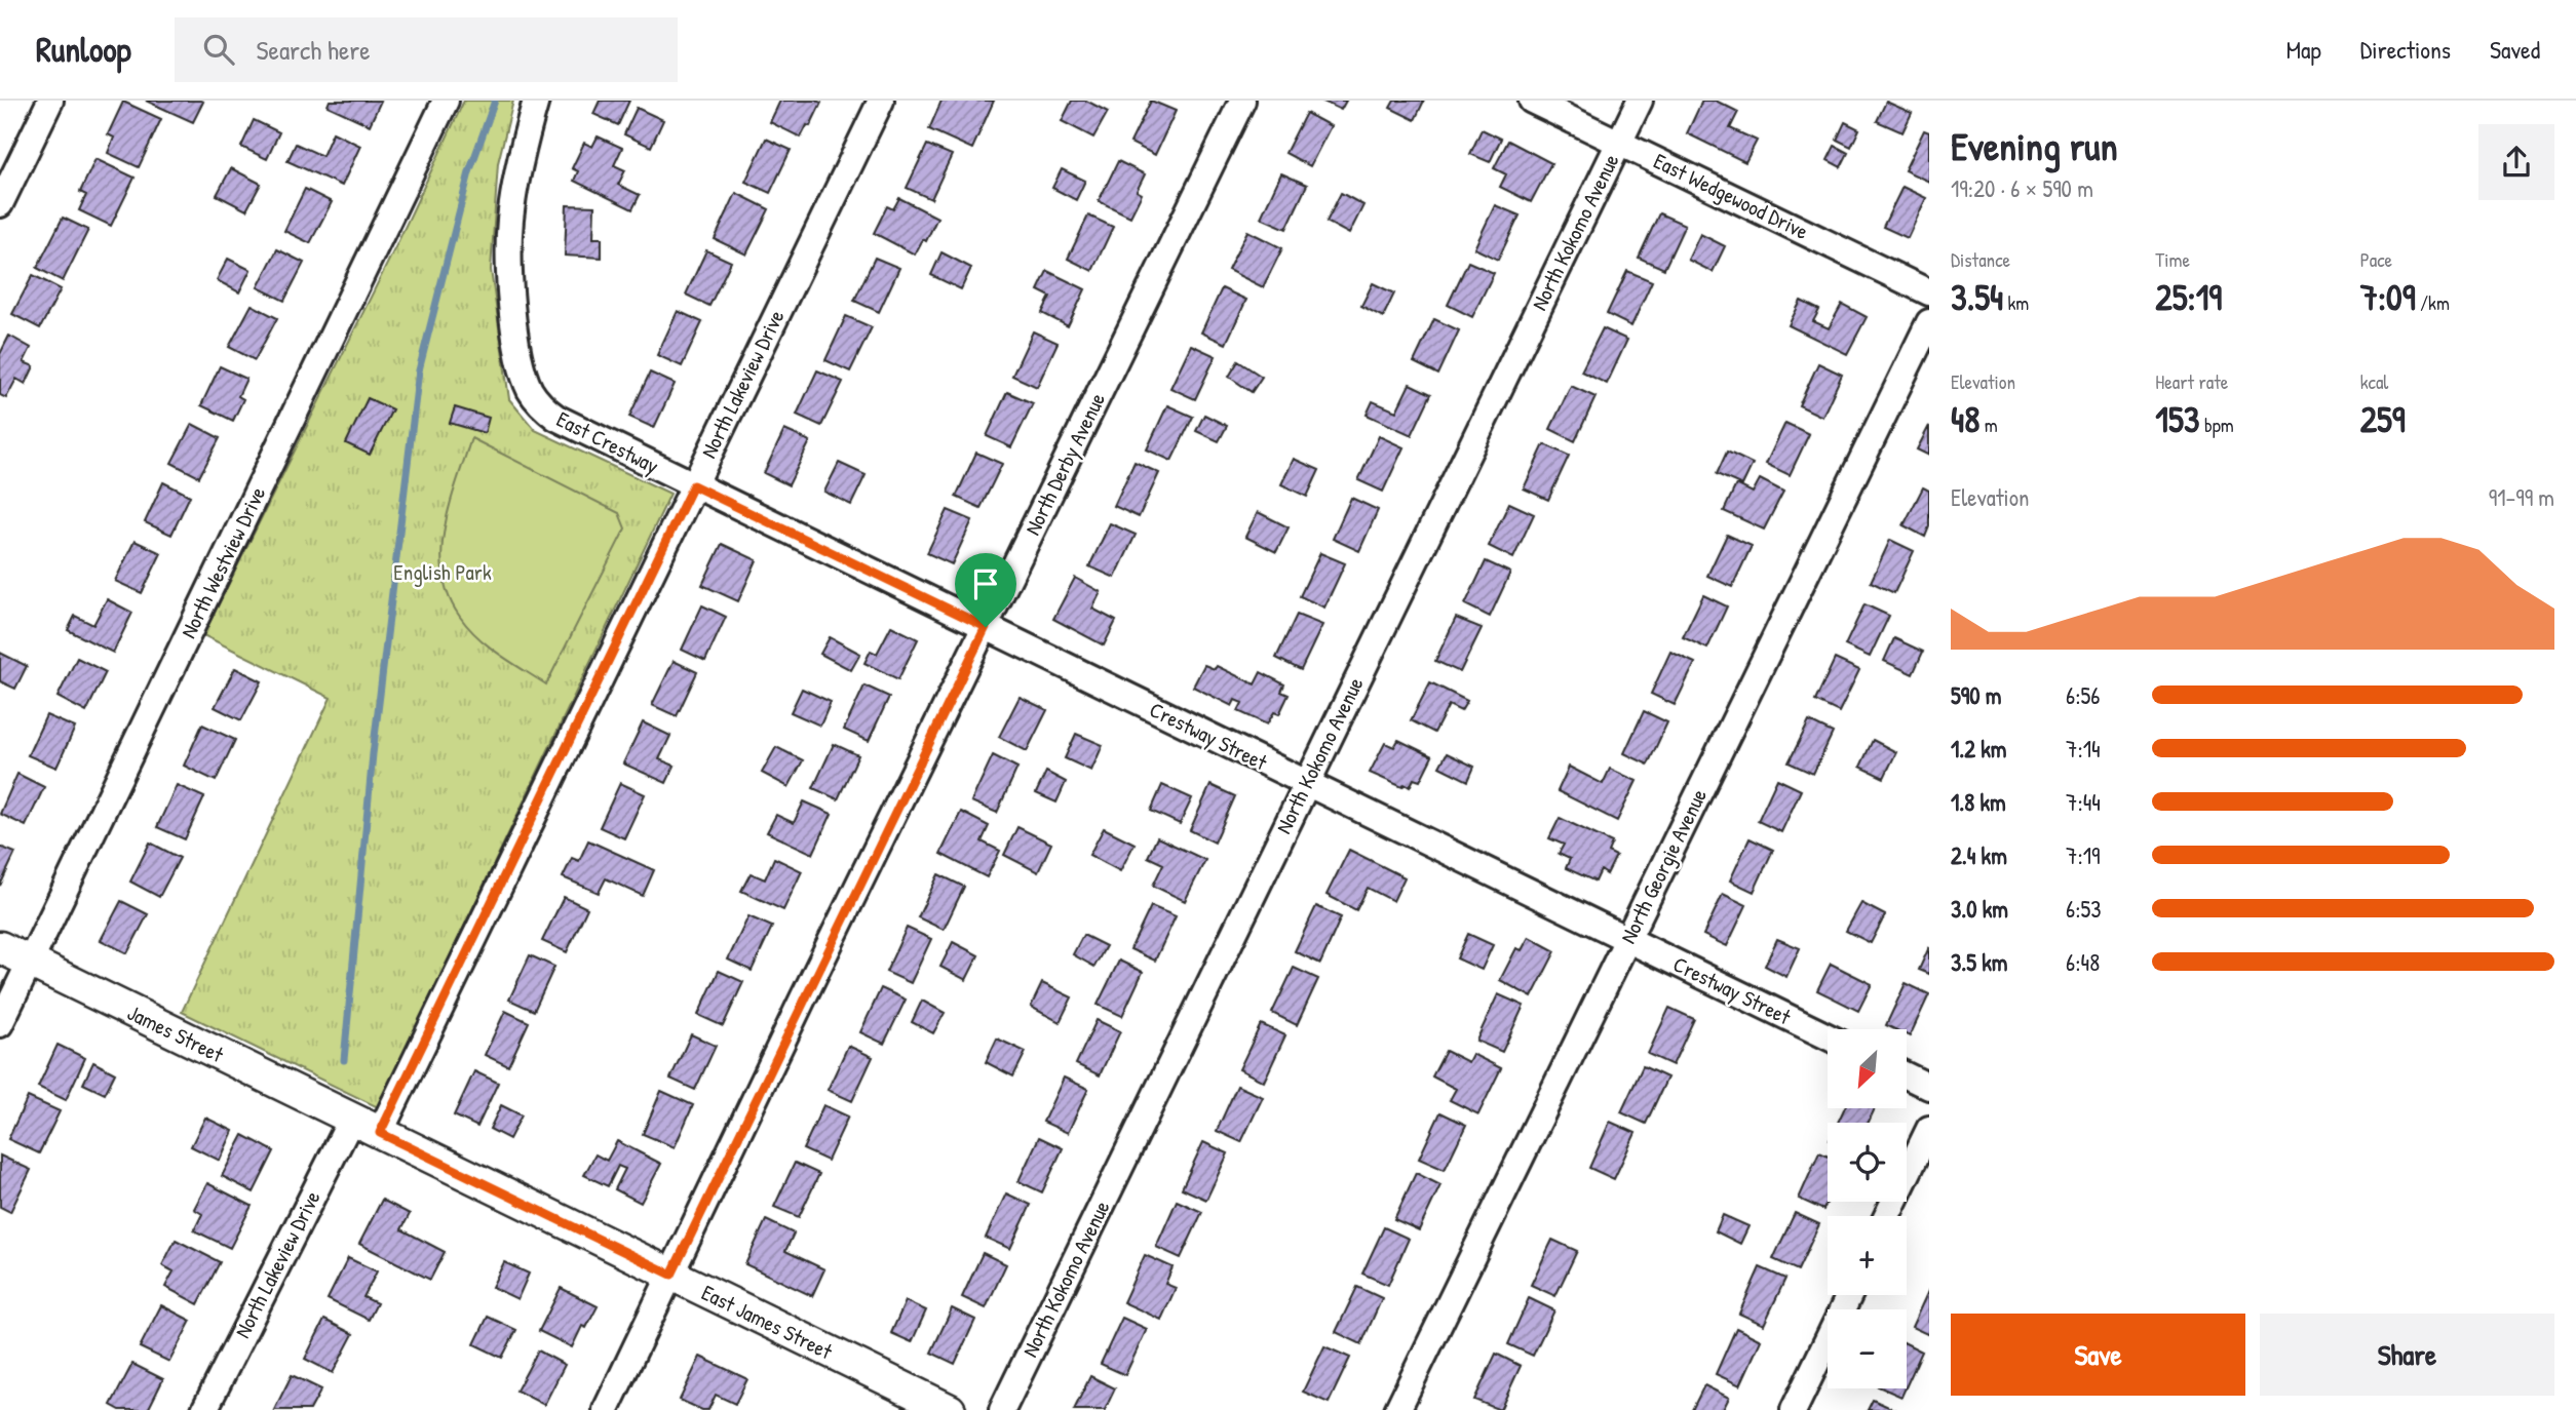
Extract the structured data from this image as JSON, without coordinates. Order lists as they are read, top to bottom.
{
  "streets": {
    "street": [
      "East Wedgewood Drive",
      "North Kokomo Avenue",
      "North Lakeview Drive",
      "East Crestway",
      "North Derby Avenue",
      "North Westview Drive",
      "Crestway Street",
      "North Georgie Avenue",
      "James Street",
      "East James Street"
    ]
  },
  "crossings": [
    ["East Wedgewood Drive", "North Kokomo Avenue"],
    ["North Kokomo Avenue", "Crestway Street"],
    ["North Lakeview Drive", "East Crestway"],
    ["North Lakeview Drive", "Crestway Street"],
    ["North Lakeview Drive", "James Street"],
    ["North Lakeview Drive", "East James Street"],
    ["East Crestway", "Crestway Street"],
    ["North Derby Avenue", "Crestway Street"],
    ["North Derby Avenue", "East James Street"],
    ["North Westview Drive", "James Street"],
    ["Crestway Street", "North Georgie Avenue"],
    ["James Street", "East James Street"]
  ],
  "parks": ["English Park"],
  "north": "bottom left",
  "page": {
    "header": "Runloop",
    "search": "Search here",
    "nav": ["Map", "Directions", "Saved"],
    "heading": ["Evening run", "19:20 · 6 × 590 m"],
    "stats": [
      ["Distance", "3.54 km"],
      ["Time", "25:19"],
      ["Pace", "7:09 /km"],
      ["Elevation", "48 m"],
      ["Heart rate", "153 bpm"],
      ["kcal", "259"]
    ],
    "chart": ["Elevation", "91–99 m"],
    "list": [
      {
        "name": "590 m",
        "note": "6:56"
      },
      {
        "name": "1.2 km",
        "note": "7:14"
      },
      {
        "name": "1.8 km",
        "note": "7:44"
      },
      {
        "name": "2.4 km",
        "note": "7:19"
      },
      {
        "name": "3.0 km",
        "note": "6:53"
      },
      {
        "name": "3.5 km",
        "note": "6:48"
      }
    ],
    "map_buttons": ["+", "−"],
    "buttons": ["Save", "Share"]
  }
}
